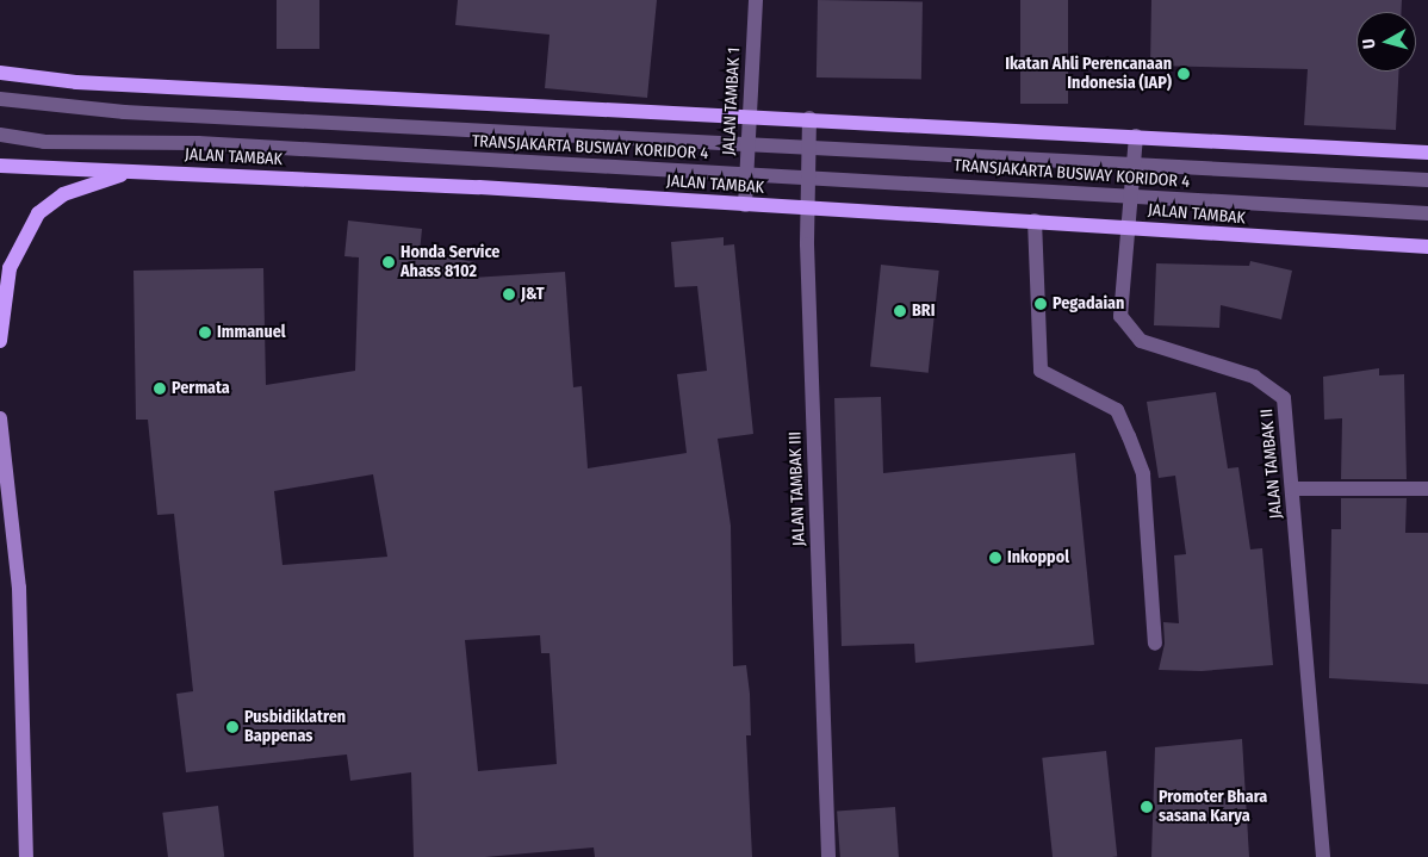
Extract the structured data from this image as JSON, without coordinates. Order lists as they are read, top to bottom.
{
  "streets": {
    "main road": ["JALAN TAMBAK"],
    "street": [
      "JALAN TAMBAK 1",
      "TRANSJAKARTA BUSWAY KORIDOR 4",
      "JALAN TAMBAK II",
      "JALAN TAMBAK III"
    ]
  },
  "crossings": [
    ["JALAN TAMBAK 1", "TRANSJAKARTA BUSWAY KORIDOR 4"],
    ["JALAN TAMBAK 1", "JALAN TAMBAK"],
    ["TRANSJAKARTA BUSWAY KORIDOR 4", "JALAN TAMBAK II"],
    ["TRANSJAKARTA BUSWAY KORIDOR 4", "JALAN TAMBAK III"],
    ["JALAN TAMBAK", "JALAN TAMBAK II"],
    ["JALAN TAMBAK", "JALAN TAMBAK III"]
  ],
  "places": [
    "Ikatan Ahli Perencanaan Indonesia (IAP)",
    "Honda Service Ahass 8102",
    "J&T",
    "Pegadaian",
    "BRI",
    "Immanuel",
    "Permata",
    "Inkoppol",
    "Pusbidiklatren Bappenas",
    "Promoter Bhara sasana Karya"
  ],
  "north": "left"
}
